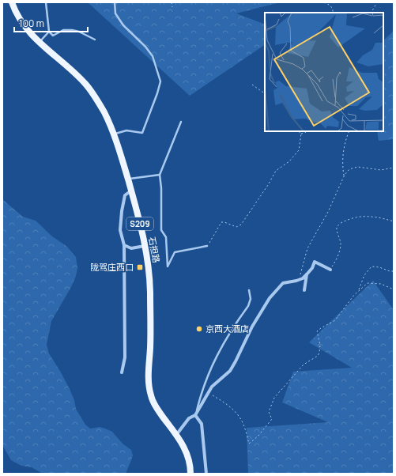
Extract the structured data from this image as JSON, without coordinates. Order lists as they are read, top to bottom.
{
  "streets": {
    "main road": ["S209", "石担路"]
  },
  "places": {
    "transit": ["陇驾庄西口"],
    "other": ["京西大酒店"]
  },
  "scale_bar": "100 m"
}
